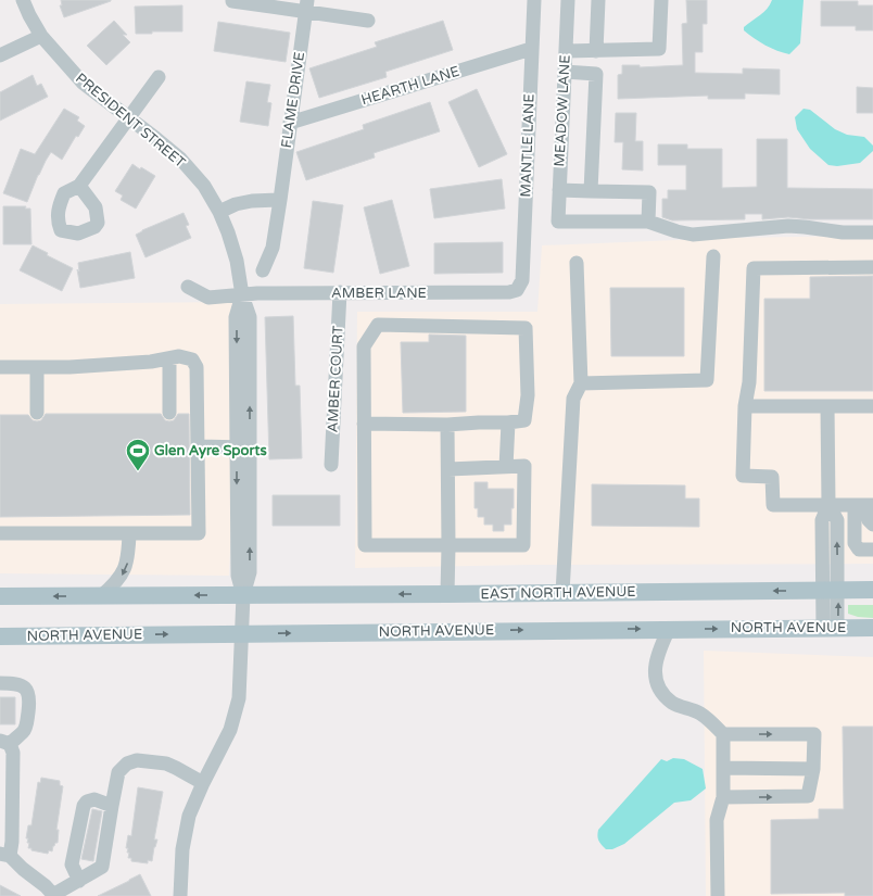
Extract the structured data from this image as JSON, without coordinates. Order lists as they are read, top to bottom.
{
  "streets": {
    "main road": ["EAST NORTH AVENUE", "NORTH AVENUE"],
    "street": [
      "HEARTH LANE",
      "FLAME DRIVE",
      "MEADOW LANE",
      "PRESIDENT STREET",
      "MANTLE LANE",
      "AMBER LANE",
      "AMBER COURT"
    ]
  },
  "crossings": [
    ["HEARTH LANE", "FLAME DRIVE"],
    ["HEARTH LANE", "MANTLE LANE"],
    ["PRESIDENT STREET", "AMBER LANE"],
    ["PRESIDENT STREET", "EAST NORTH AVENUE"],
    ["PRESIDENT STREET", "NORTH AVENUE"],
    ["MANTLE LANE", "AMBER LANE"],
    ["AMBER LANE", "AMBER COURT"]
  ],
  "one_way": ["EAST NORTH AVENUE", "NORTH AVENUE"],
  "places": {
    "sports": ["Glen Ayre Sports"]
  }
}
